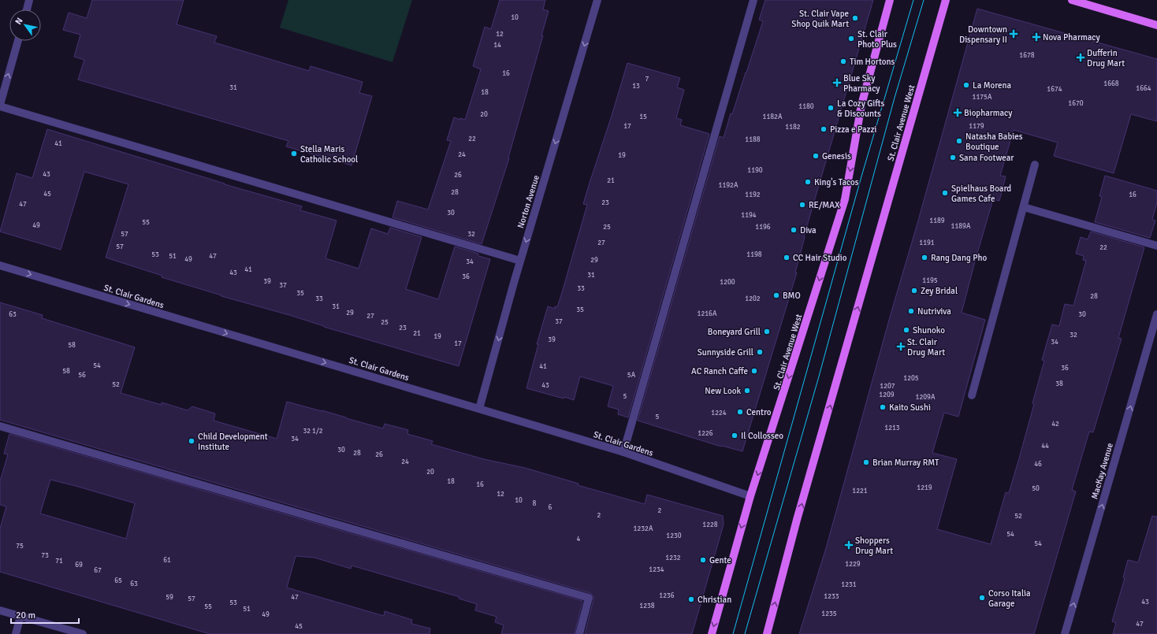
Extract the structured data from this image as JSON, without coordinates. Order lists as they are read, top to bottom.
{
  "streets": {
    "main road": ["St. Clair Avenue West"],
    "street": ["Norton Avenue", "St. Clair Gardens", "MacKay Avenue"]
  },
  "crossings": [
    ["St. Clair Avenue West", "St. Clair Gardens"],
    ["Norton Avenue", "St. Clair Gardens"]
  ],
  "one_way": ["Norton Avenue", "St. Clair Gardens", "MacKay Avenue"],
  "places": {
    "other": [
      "St. Clair Vape Shop Quik Mart",
      "St. Clair Photo Plus",
      "Tim Hortons",
      "La Morena",
      "La Cozy Gifts & Discounts",
      "Pizza e Pazzi",
      "Natasha Babies Boutique",
      "Stella Maris Catholic School",
      "Genesis",
      "Sana Footwear",
      "King's Tacos",
      "Spielhaus Board Games Cafe",
      "RE/MAX",
      "Diva",
      "CC Hair Studio",
      "Rang Dang Pho",
      "Zey Bridal",
      "BMO",
      "Nutriviva",
      "Shunoko",
      "Boneyard Grill",
      "Sunnyside Grill",
      "AC Ranch Caffe",
      "New Look",
      "Kaito Sushi",
      "Centro",
      "Il Collosseo",
      "Child Development Institute",
      "Brian Murray RMT",
      "Gente",
      "Corso Italia Garage",
      "Christian"
    ],
    "health": [
      "Downtown Dispensary II",
      "Nova Pharmacy",
      "Dufferin Drug Mart",
      "Blue Sky Pharmacy",
      "Biopharmacy",
      "St. Clair Drug Mart",
      "Shoppers Drug Mart"
    ]
  },
  "house_numbers": [
    "10",
    "12",
    "14",
    "1678",
    "16",
    "7",
    "1668",
    "13",
    "31",
    "1664",
    "1674",
    "18",
    "1175A",
    "1670",
    "1180",
    "20",
    "15",
    "1182A",
    "17",
    "1179",
    "1182",
    "22",
    "1188",
    "41",
    "24",
    "19",
    "1190",
    "43",
    "26",
    "21",
    "1192A",
    "28",
    "45",
    "1192",
    "16",
    "23",
    "47",
    "30",
    "1194",
    "1189",
    "55",
    "49",
    "1189A",
    "25",
    "1196",
    "57",
    "32",
    "27",
    "1191",
    "57",
    "22",
    "53",
    "1198",
    "51",
    "47",
    "49",
    "29",
    "34",
    "41",
    "43",
    "31",
    "36",
    "1195",
    "39",
    "1200",
    "37",
    "33",
    "35",
    "28",
    "33",
    "1202",
    "31",
    "35",
    "29",
    "1216A",
    "63",
    "30",
    "27",
    "37",
    "25",
    "23",
    "21",
    "32",
    "19",
    "39",
    "34",
    "17",
    "58",
    "54",
    "41",
    "36",
    "58",
    "56",
    "5A",
    "1205",
    "38",
    "52",
    "43",
    "1207",
    "1209",
    "5",
    "1209A",
    "1224",
    "5",
    "42",
    "1213",
    "32 1/2",
    "1226",
    "34",
    "44",
    "30",
    "28",
    "26",
    "24",
    "46",
    "20",
    "18",
    "16",
    "1219",
    "50",
    "1221",
    "12",
    "10",
    "8",
    "6",
    "2",
    "2",
    "52",
    "1228",
    "1232A",
    "54",
    "1230",
    "4",
    "54",
    "75",
    "73",
    "1232",
    "61",
    "71",
    "1229",
    "69",
    "1234",
    "67",
    "65",
    "63",
    "1231",
    "1236",
    "1233",
    "59",
    "47",
    "57",
    "43",
    "53",
    "1238",
    "55",
    "51",
    "1235",
    "49",
    "47",
    "45"
  ],
  "scale_bar": "20 m",
  "north": "top left"
}
